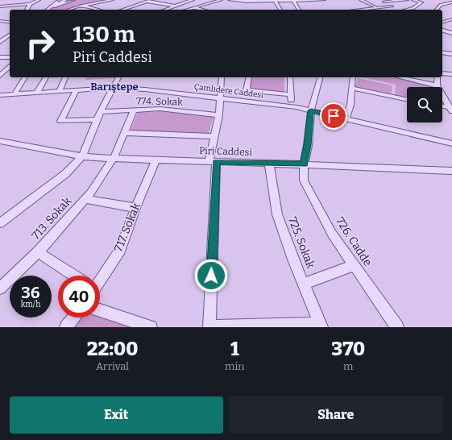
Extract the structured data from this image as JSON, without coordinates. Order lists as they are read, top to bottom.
{
  "streets": {
    "street": [
      "Çamlıdere Caddesi",
      "774. Sokak",
      "Piri Caddesi",
      "713. Sokak",
      "717. Sokak",
      "726. Cadde",
      "725. Sokak"
    ]
  },
  "crossings": [
    ["Çamlıdere Caddesi", "726. Cadde"],
    ["774. Sokak", "713. Sokak"],
    ["Piri Caddesi", "713. Sokak"],
    ["Piri Caddesi", "717. Sokak"],
    ["Piri Caddesi", "726. Cadde"],
    ["Piri Caddesi", "725. Sokak"]
  ],
  "districts": ["Barıştepe"],
  "page": {
    "turn": ["130 m", "Piri Caddesi"],
    "speed": "36 km/h",
    "limit": "40",
    "eta": [
      "22:00",
      "Arrival",
      "1",
      "min",
      "370",
      "m"
    ],
    "buttons": ["Exit", "Share"]
  }
}
